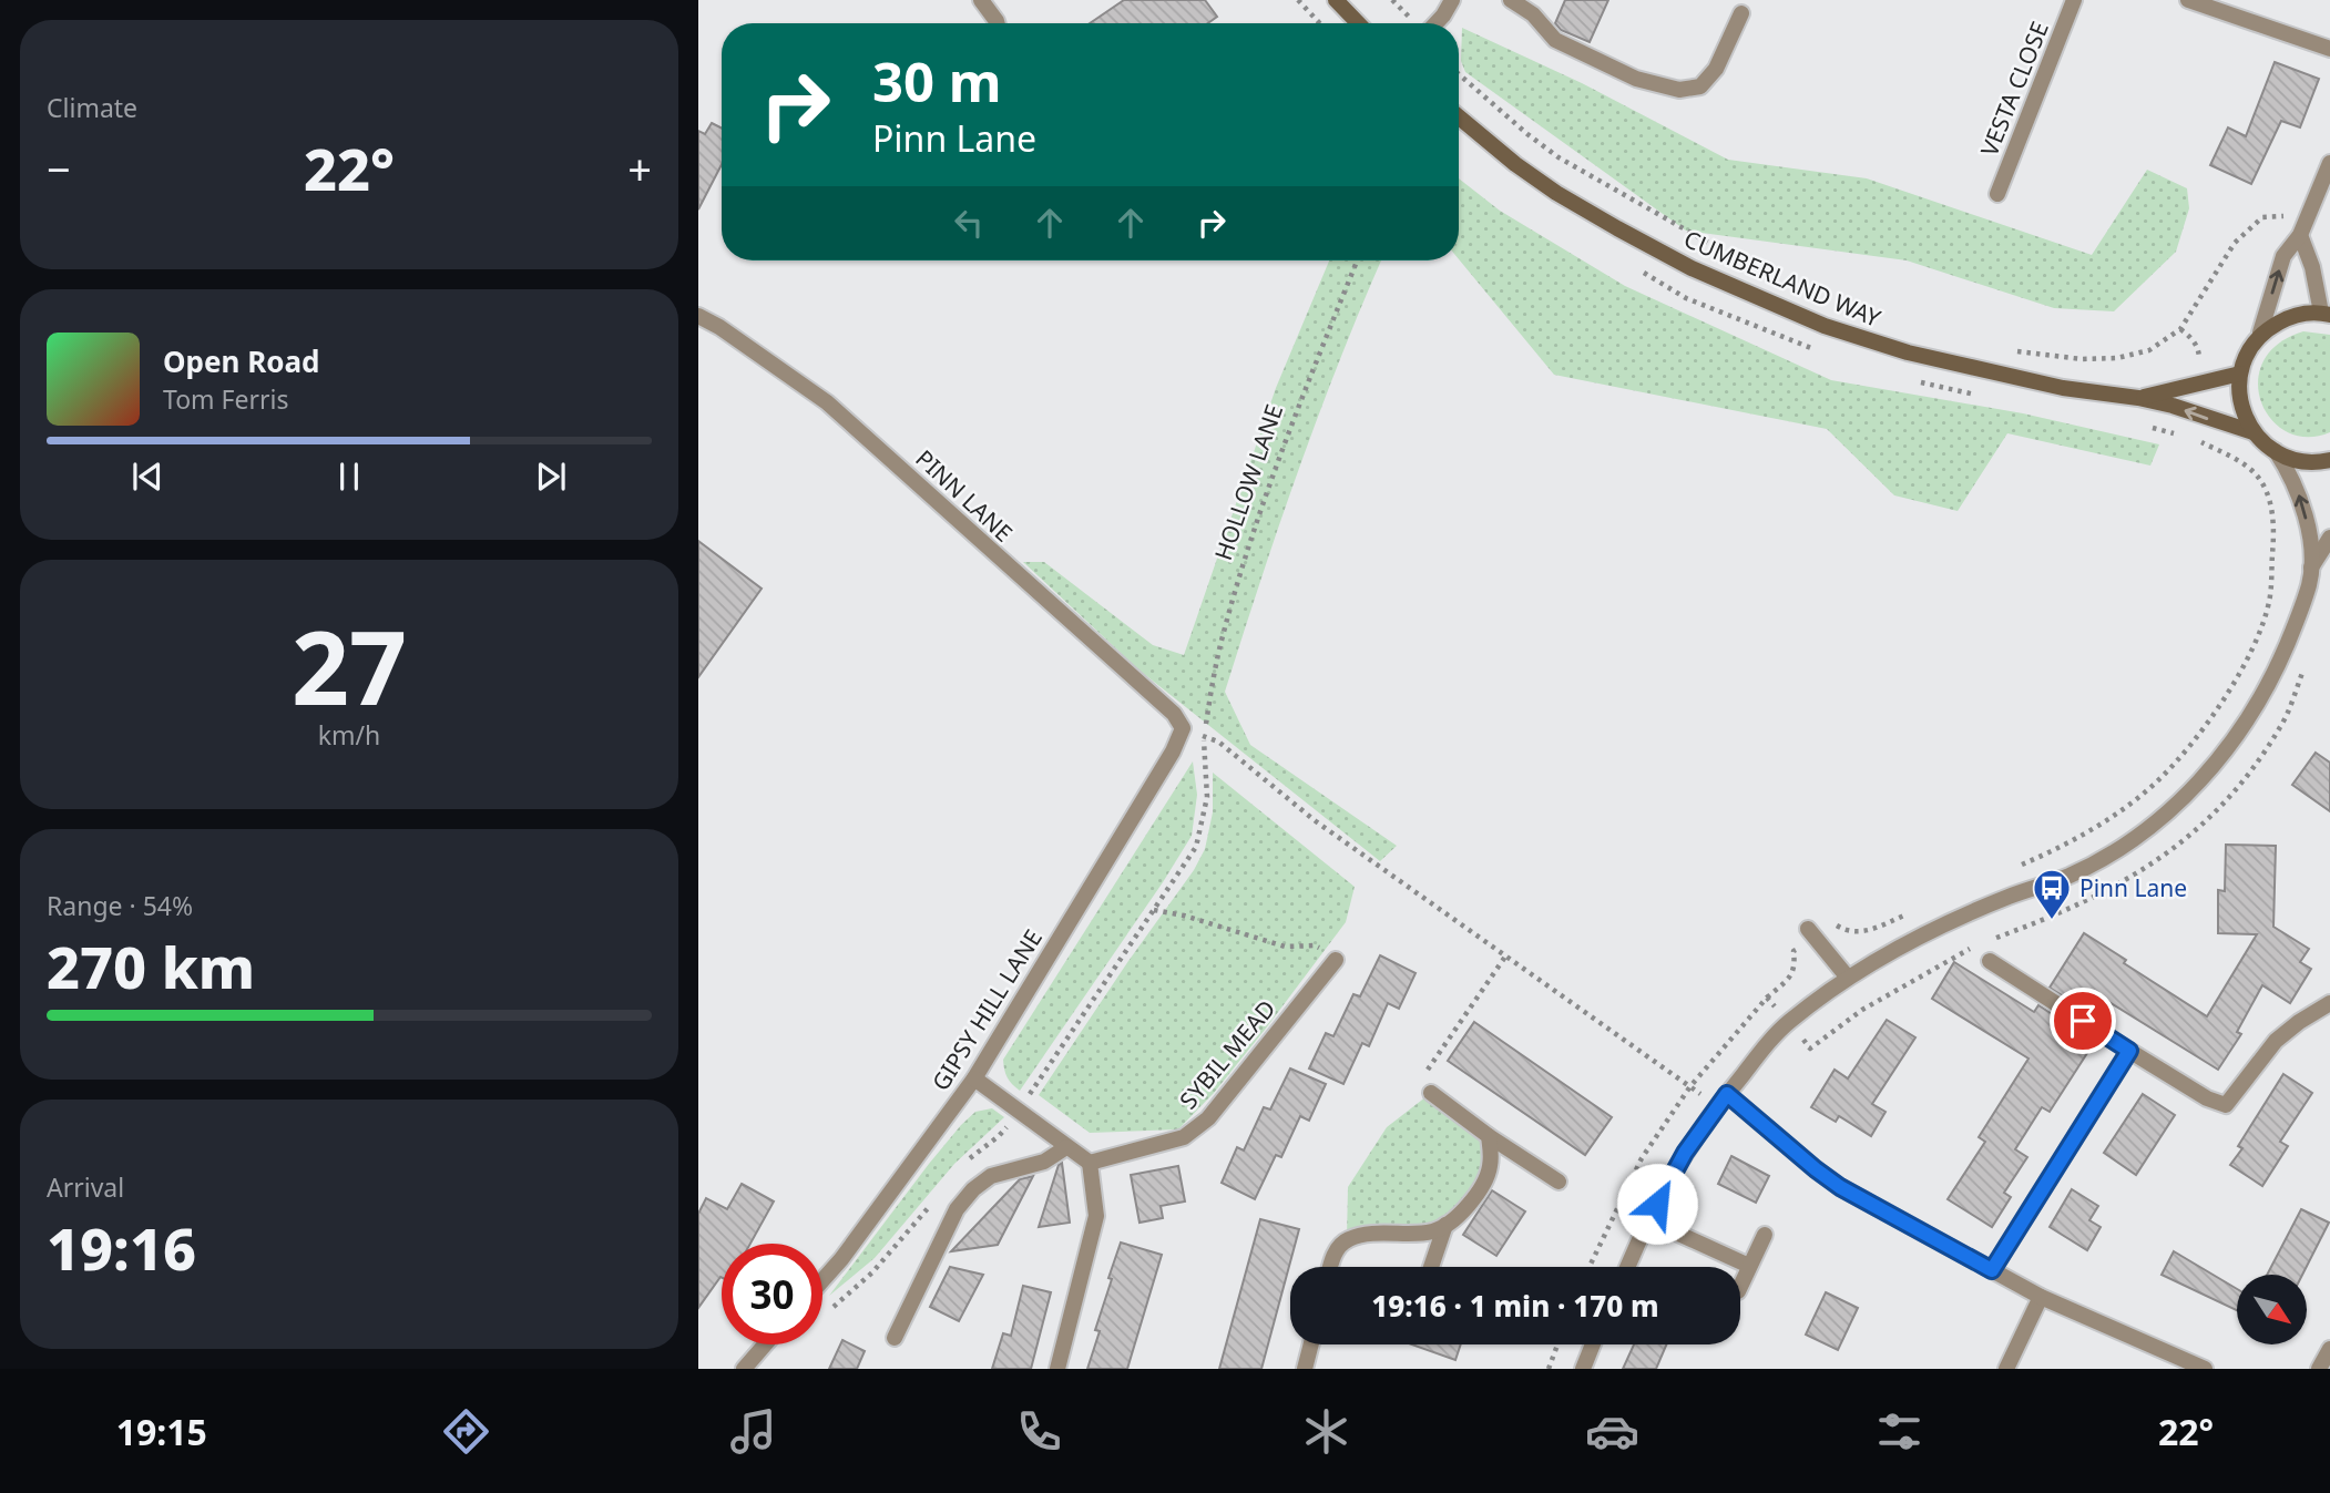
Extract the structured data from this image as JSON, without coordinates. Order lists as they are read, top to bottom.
{
  "streets": {
    "main road": ["CUMBERLAND WAY"],
    "street": [
      "VESTA CLOSE",
      "PINN LANE",
      "GIPSY HILL LANE",
      "SYBIL MEAD"
    ],
    "path": ["HOLLOW LANE"]
  },
  "crossings": [
    ["PINN LANE", "GIPSY HILL LANE"]
  ],
  "places": {
    "bus stop": ["Pinn Lane"]
  },
  "north": "bottom right",
  "page": {
    "tile": [
      "Climate",
      ["27", "km/h"],
      ["Range · 54%", "270 km"],
      ["Arrival", "19:16"]
    ],
    "turn": ["30 m", "Pinn Lane"],
    "heat": ["−", "22°", "+"],
    "song": ["Open Road", "Tom Ferris"],
    "limit": "30",
    "trip": "19:16 · 1 min · 170 m",
    "tabs": ["19:15", "22°"]
  }
}
